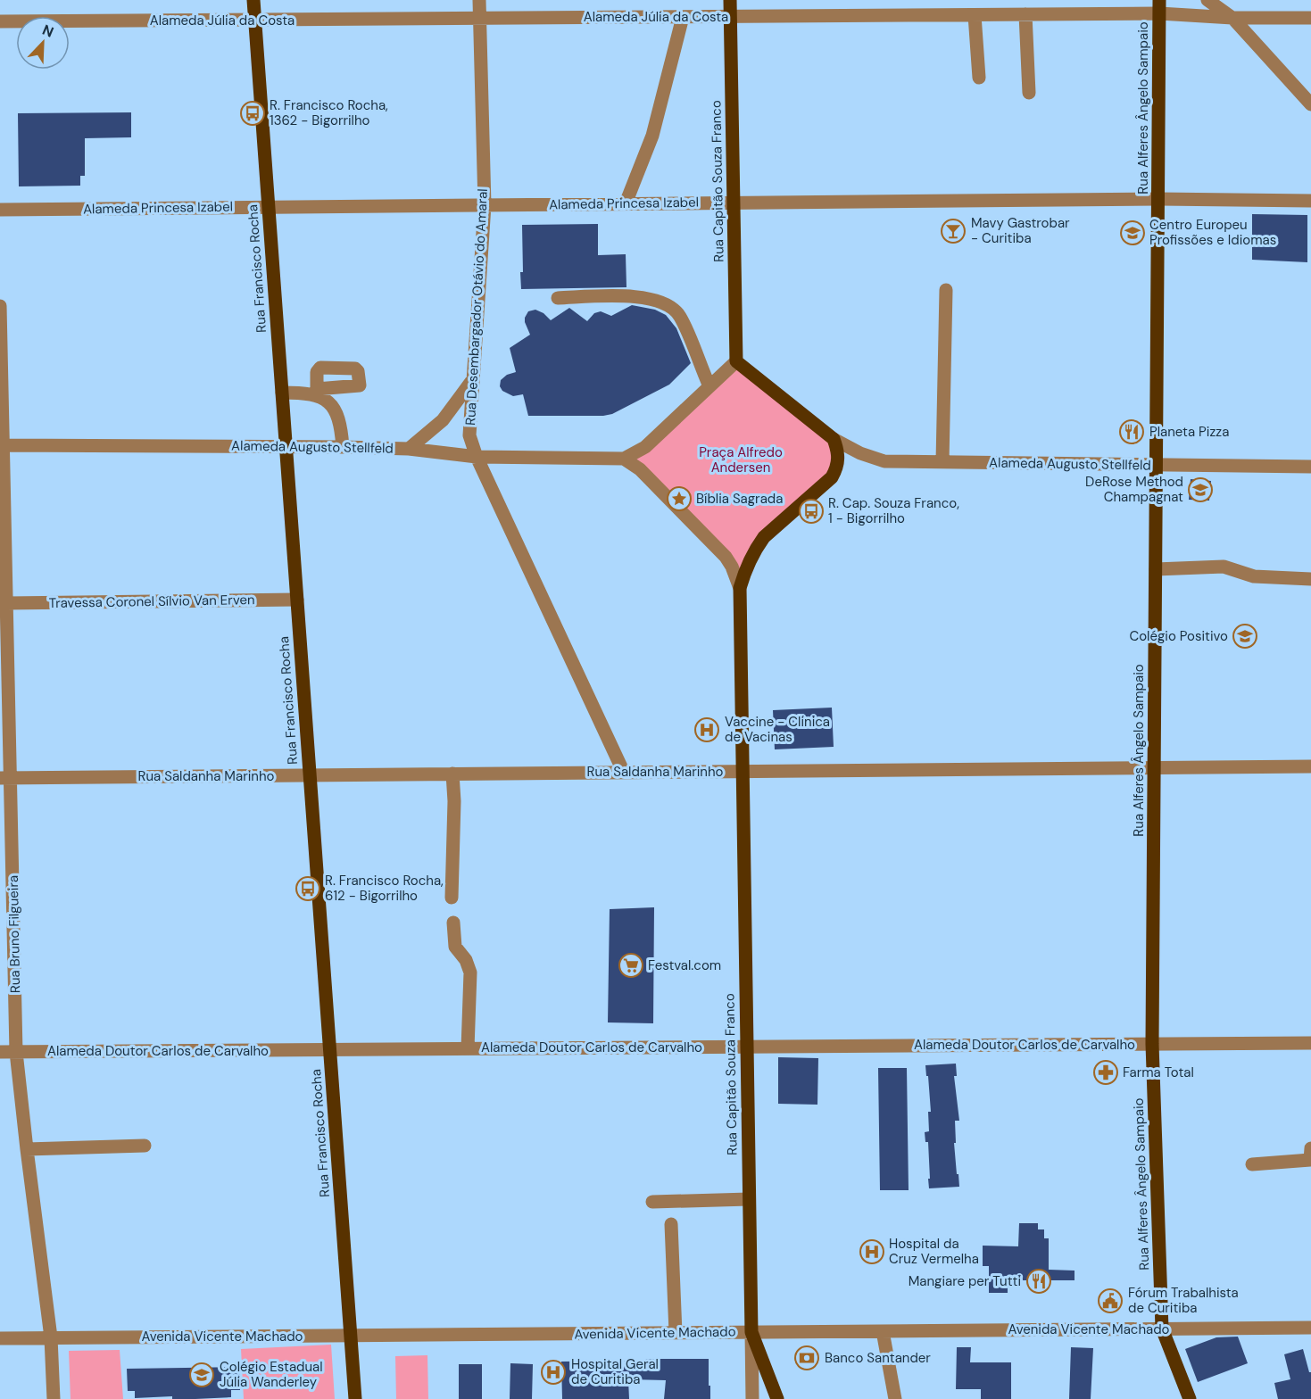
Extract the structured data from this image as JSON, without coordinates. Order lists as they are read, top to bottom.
{
  "streets": {
    "main road": ["Rua Alferes Ângelo Sampaio", "Rua Capitão Souza Franco", "Rua Francisco Rocha"],
    "street": [
      "Alameda Júlia da Costa",
      "Alameda Princesa Izabel",
      "Rua Desembargador Otávio do Amaral",
      "Alameda Augusto Stellfeld",
      "Travessa Coronel Sílvio Van Erven",
      "Rua Saldanha Marinho",
      "Rua Bruno Filgueira",
      "Alameda Doutor Carlos de Carvalho",
      "Avenida Vicente Machado"
    ]
  },
  "crossings": [
    ["Alameda Júlia da Costa", "Rua Alferes Ângelo Sampaio"],
    ["Alameda Júlia da Costa", "Rua Capitão Souza Franco"],
    ["Alameda Júlia da Costa", "Rua Francisco Rocha"],
    ["Alameda Júlia da Costa", "Rua Desembargador Otávio do Amaral"],
    ["Rua Alferes Ângelo Sampaio", "Alameda Princesa Izabel"],
    ["Rua Alferes Ângelo Sampaio", "Alameda Augusto Stellfeld"],
    ["Rua Alferes Ângelo Sampaio", "Rua Saldanha Marinho"],
    ["Rua Alferes Ângelo Sampaio", "Alameda Doutor Carlos de Carvalho"],
    ["Rua Alferes Ângelo Sampaio", "Avenida Vicente Machado"],
    ["Rua Capitão Souza Franco", "Alameda Princesa Izabel"],
    ["Rua Capitão Souza Franco", "Rua Saldanha Marinho"],
    ["Rua Capitão Souza Franco", "Alameda Doutor Carlos de Carvalho"],
    ["Rua Capitão Souza Franco", "Avenida Vicente Machado"],
    ["Alameda Princesa Izabel", "Rua Francisco Rocha"],
    ["Alameda Princesa Izabel", "Rua Desembargador Otávio do Amaral"],
    ["Rua Francisco Rocha", "Alameda Augusto Stellfeld"],
    ["Rua Francisco Rocha", "Travessa Coronel Sílvio Van Erven"],
    ["Rua Francisco Rocha", "Rua Saldanha Marinho"],
    ["Rua Francisco Rocha", "Alameda Doutor Carlos de Carvalho"],
    ["Rua Francisco Rocha", "Avenida Vicente Machado"],
    ["Rua Desembargador Otávio do Amaral", "Alameda Augusto Stellfeld"],
    ["Rua Desembargador Otávio do Amaral", "Rua Saldanha Marinho"],
    ["Alameda Augusto Stellfeld", "Rua Bruno Filgueira"],
    ["Travessa Coronel Sílvio Van Erven", "Rua Bruno Filgueira"],
    ["Rua Saldanha Marinho", "Rua Bruno Filgueira"],
    ["Rua Bruno Filgueira", "Alameda Doutor Carlos de Carvalho"],
    ["Rua Bruno Filgueira", "Avenida Vicente Machado"]
  ],
  "parks": ["Praça Alfredo Andersen"],
  "places": {
    "bus stop": ["R. Francisco Rocha, 1362 - Bigorrilho", "R. Cap. Souza Franco, 1 - Bigorrilho", "R. Francisco Rocha, 612 - Bigorrilho"],
    "bar": ["Mavy Gastrobar - Curitiba"],
    "school or university": [
      "Centro Europeu Profissões e Idiomas",
      "DeRose Method Champagnat",
      "Colégio Positivo",
      "Colégio Estadual Júlia Wanderley"
    ],
    "restaurant": ["Planeta Pizza", "Mangiare per Tutti"],
    "place": ["Bíblia Sagrada"],
    "hospital": ["Vaccine - Clinica de Vacinas", "Hospital da Cruz Vermelha", "Hospital Geral de Curitiba"],
    "supermarket": ["Festval.com"],
    "pharmacy": ["Farma Total"],
    "public building": ["Fórum Trabalhista de Curitiba"],
    "bank": ["Banco Santander"]
  },
  "north": "top right"
}
